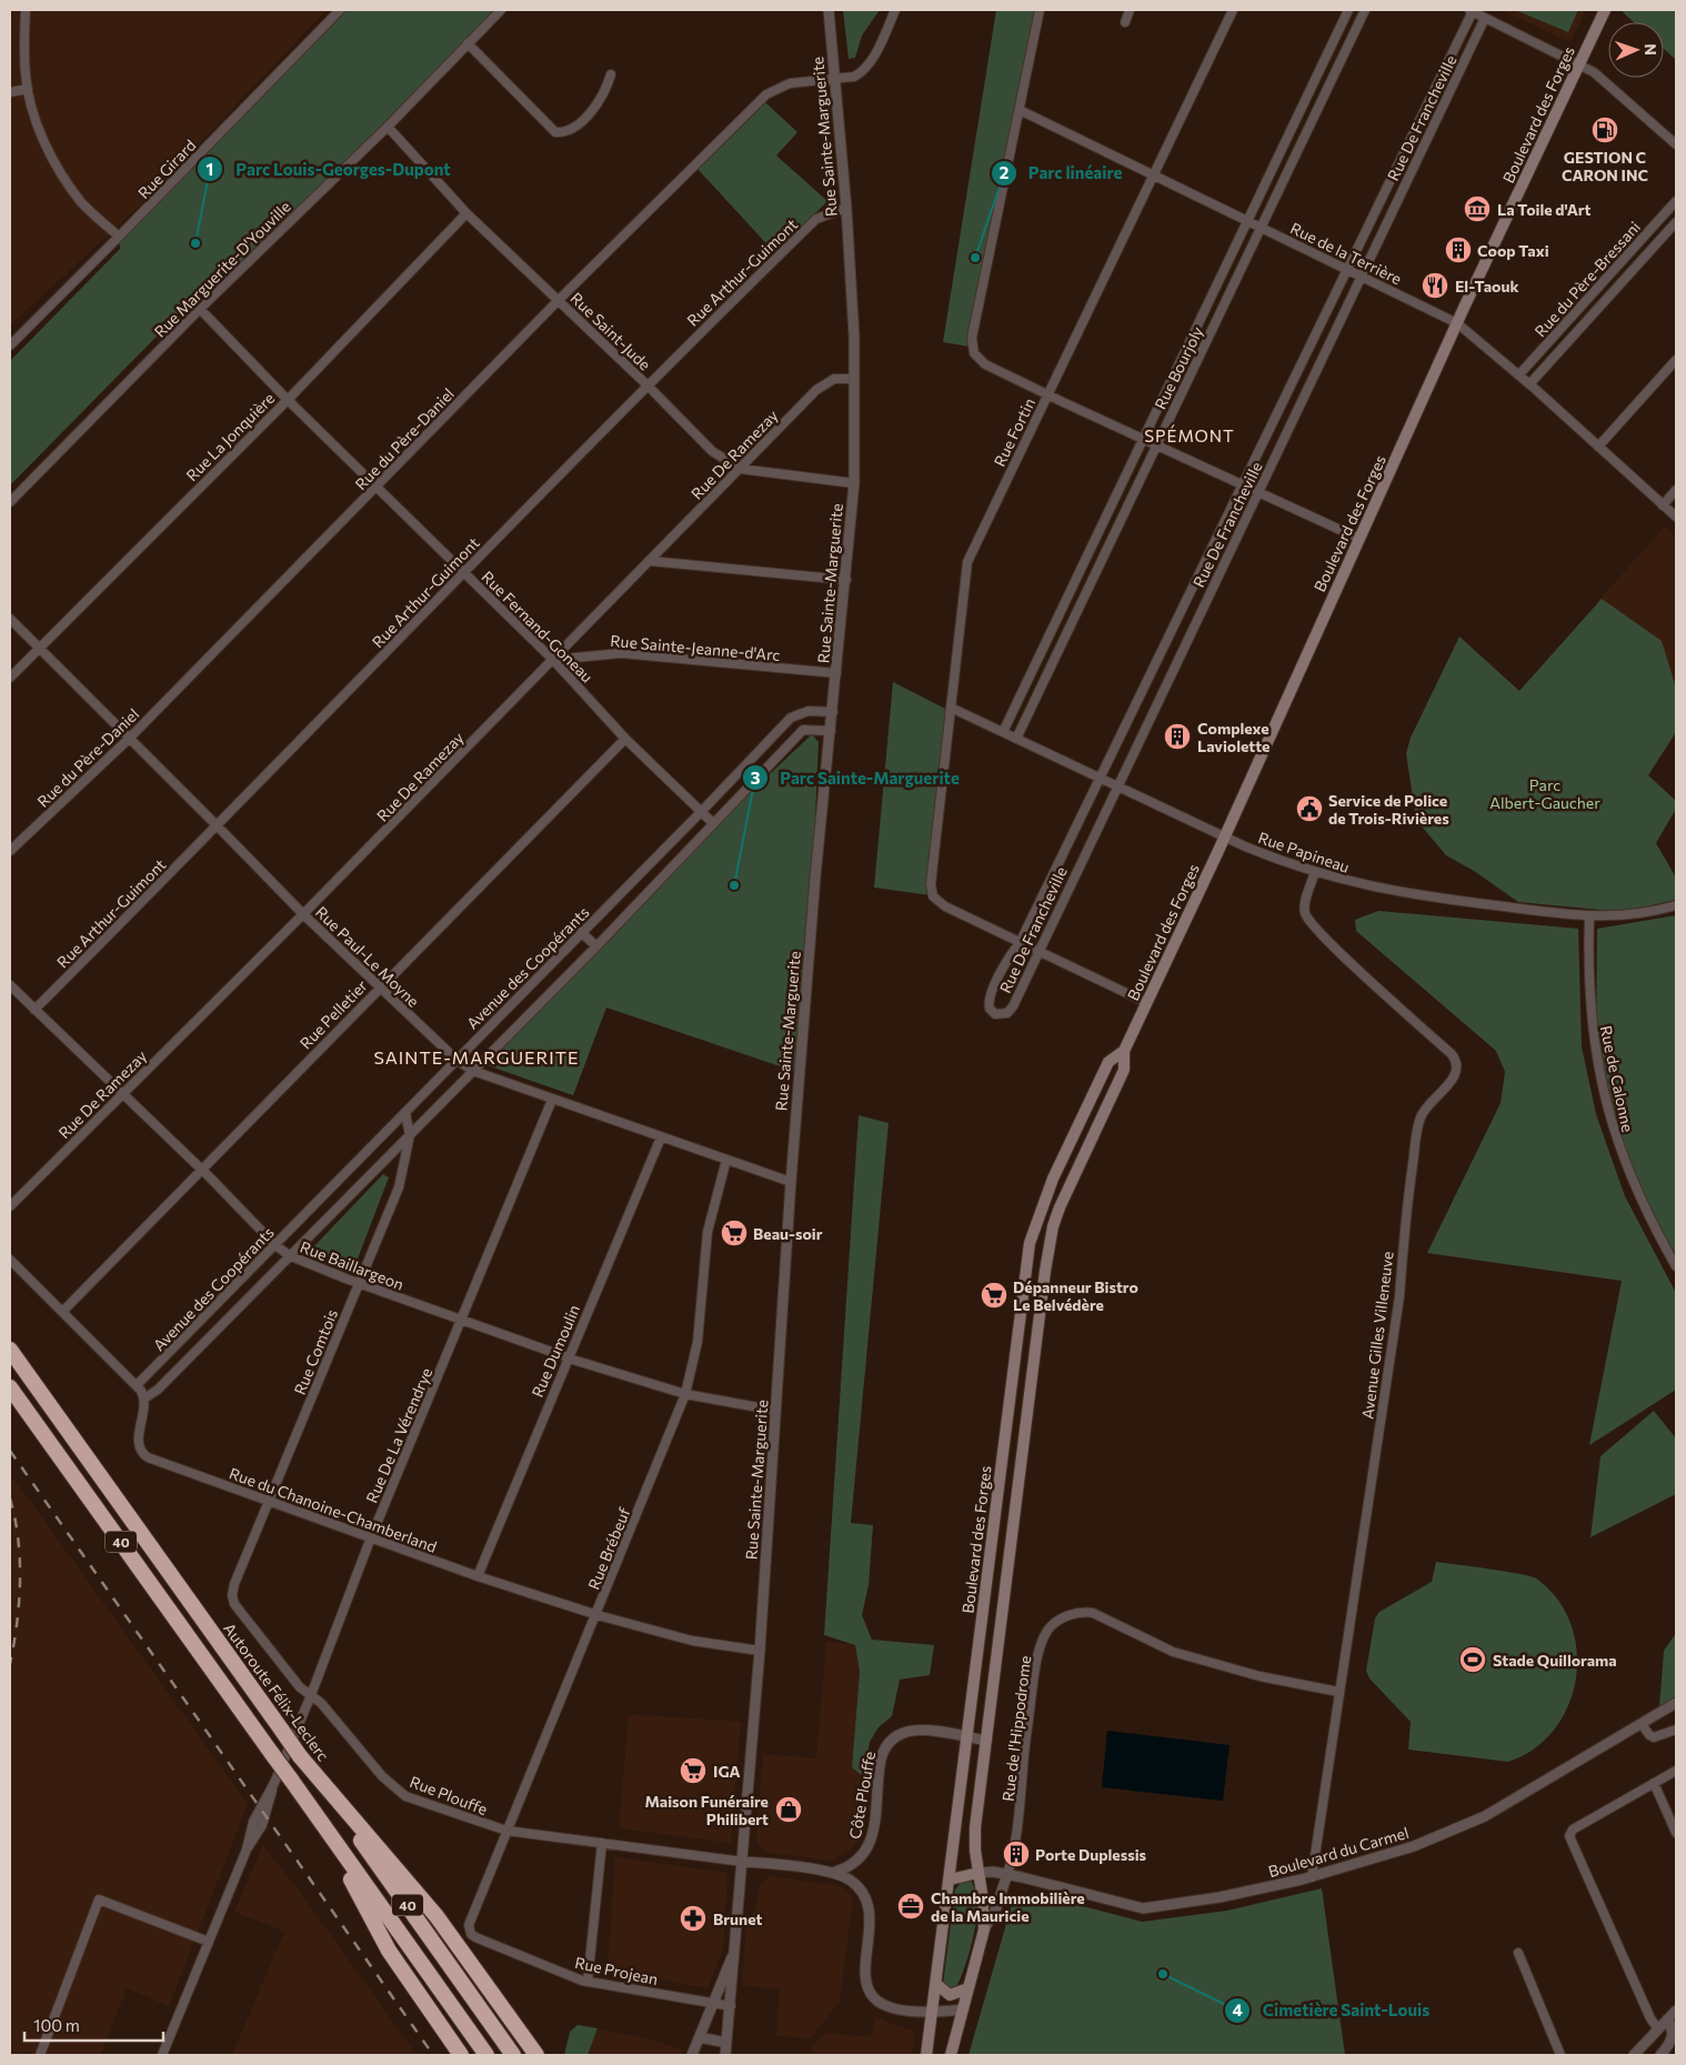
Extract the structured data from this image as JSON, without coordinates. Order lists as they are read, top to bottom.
{
  "streets": {
    "highway": ["40", "Autoroute Félix-Leclerc"],
    "main road": ["Boulevard des Forges"],
    "street": [
      "Rue De Francheville",
      "Rue Sainte-Marguerite",
      "Rue Girard",
      "Rue de la Terrière",
      "Rue Marguerite-D'Youville",
      "Rue Arthur-Guimont",
      "Rue du Père-Bressani",
      "Rue Saint-Jude",
      "Rue Bourjoly",
      "Rue Fortin",
      "Rue La Jonquière",
      "Rue du Père-Daniel",
      "Rue De Ramezay",
      "Rue Fernand-Goneau",
      "Rue Sainte-Jeanne-d'Arc",
      "Rue Papineau",
      "Rue Paul-Le Moyne",
      "Avenue des Coopérants",
      "Rue Pelletier",
      "Rue de Calonne",
      "Rue Baillargeon",
      "Avenue Gilles Villeneuve",
      "Rue Dumoulin",
      "Rue Comtois",
      "Rue De La Vérendrye",
      "Rue du Chanoine-Chamberland",
      "Rue Brébeuf",
      "Rue de l'Hippodrome",
      "Rue Plouffe",
      "Côte Plouffe",
      "Boulevard du Carmel",
      "Rue Projean"
    ]
  },
  "crossings": [
    ["Boulevard des Forges", "Rue de la Terrière"],
    ["Boulevard des Forges", "Rue Papineau"],
    ["Boulevard des Forges", "Côte Plouffe"],
    ["Boulevard des Forges", "Boulevard du Carmel"],
    ["Rue De Francheville", "Rue de la Terrière"],
    ["Rue De Francheville", "Rue Fortin"],
    ["Rue De Francheville", "Rue Papineau"],
    ["Rue Sainte-Marguerite", "Rue Arthur-Guimont"],
    ["Rue Sainte-Marguerite", "Rue Saint-Jude"],
    ["Rue Sainte-Marguerite", "Rue du Père-Daniel"],
    ["Rue Sainte-Marguerite", "Rue De Ramezay"],
    ["Rue Sainte-Marguerite", "Rue Sainte-Jeanne-d'Arc"],
    ["Rue Sainte-Marguerite", "Rue Paul-Le Moyne"],
    ["Rue Sainte-Marguerite", "Avenue des Coopérants"],
    ["Rue Sainte-Marguerite", "Rue Baillargeon"],
    ["Rue Sainte-Marguerite", "Rue du Chanoine-Chamberland"],
    ["Rue Sainte-Marguerite", "Rue Plouffe"],
    ["Rue Sainte-Marguerite", "Rue Projean"],
    ["Rue de la Terrière", "Rue du Père-Bressani"],
    ["Rue de la Terrière", "Rue Bourjoly"],
    ["Rue de la Terrière", "Rue Fortin"],
    ["Rue Marguerite-D'Youville", "Rue Saint-Jude"],
    ["Rue Marguerite-D'Youville", "Rue Fernand-Goneau"],
    ["Rue Arthur-Guimont", "Rue Saint-Jude"],
    ["Rue Arthur-Guimont", "Rue Fernand-Goneau"],
    ["Rue Arthur-Guimont", "Rue Paul-Le Moyne"],
    ["Rue Arthur-Guimont", "Rue Baillargeon"],
    ["Rue Saint-Jude", "Rue La Jonquière"],
    ["Rue Saint-Jude", "Rue du Père-Daniel"],
    ["Rue Saint-Jude", "Rue De Ramezay"],
    ["Rue Bourjoly", "Rue Papineau"],
    ["Rue Fortin", "Rue Papineau"],
    ["Rue La Jonquière", "Rue Fernand-Goneau"],
    ["Rue La Jonquière", "Rue Paul-Le Moyne"],
    ["Rue du Père-Daniel", "Rue Fernand-Goneau"],
    ["Rue du Père-Daniel", "Rue Paul-Le Moyne"],
    ["Rue De Ramezay", "Rue Fernand-Goneau"],
    ["Rue De Ramezay", "Rue Sainte-Jeanne-d'Arc"],
    ["Rue De Ramezay", "Rue Paul-Le Moyne"],
    ["Rue De Ramezay", "Rue Baillargeon"],
    ["Rue Fernand-Goneau", "Rue Sainte-Jeanne-d'Arc"],
    ["Rue Fernand-Goneau", "Avenue des Coopérants"],
    ["Rue Fernand-Goneau", "Rue Pelletier"],
    ["Rue Papineau", "Rue de Calonne"],
    ["Rue Papineau", "Avenue Gilles Villeneuve"],
    ["Rue Paul-Le Moyne", "Avenue des Coopérants"],
    ["Rue Paul-Le Moyne", "Rue Pelletier"],
    ["Rue Paul-Le Moyne", "Rue Dumoulin"],
    ["Rue Paul-Le Moyne", "Rue De La Vérendrye"],
    ["Rue Paul-Le Moyne", "Rue Brébeuf"],
    ["Avenue des Coopérants", "Rue Baillargeon"],
    ["Avenue des Coopérants", "Rue Comtois"],
    ["Avenue des Coopérants", "Rue du Chanoine-Chamberland"],
    ["Rue Pelletier", "Rue Baillargeon"],
    ["Rue Baillargeon", "Rue Dumoulin"],
    ["Rue Baillargeon", "Rue Comtois"],
    ["Rue Baillargeon", "Rue De La Vérendrye"],
    ["Rue Baillargeon", "Rue Brébeuf"],
    ["Avenue Gilles Villeneuve", "Rue de l'Hippodrome"],
    ["Avenue Gilles Villeneuve", "Boulevard du Carmel"],
    ["Rue Dumoulin", "Rue du Chanoine-Chamberland"],
    ["Rue Comtois", "Rue du Chanoine-Chamberland"],
    ["Rue Comtois", "Rue Plouffe"],
    ["Rue De La Vérendrye", "Rue du Chanoine-Chamberland"],
    ["Rue De La Vérendrye", "Rue Plouffe"],
    ["Rue du Chanoine-Chamberland", "Rue Brébeuf"],
    ["Rue Brébeuf", "Rue Plouffe"],
    ["Rue Brébeuf", "Rue Projean"],
    ["Rue de l'Hippodrome", "Boulevard du Carmel"]
  ],
  "districts": ["SPÉMONT", "SAINTE-MARGUERITE"],
  "parks": ["Parc Albert-Gaucher"],
  "places": {
    "fuel station": ["GESTION C CARON INC"],
    "museum": ["La Toile d'Art"],
    "other": [
      "Parc Louis-Georges-Dupont",
      "Parc linéaire",
      "Parc Sainte-Marguerite",
      "Cimetière Saint-Louis"
    ],
    "building": ["Coop Taxi", "Complexe Laviolette", "Porte Duplessis"],
    "restaurant": ["El-Taouk"],
    "public building": ["Service de Police de Trois-Rivières"],
    "supermarket": ["Beau-soir", "Dépanneur Bistro Le Belvédère", "IGA"],
    "sports": ["Stade Quillorama"],
    "shop": ["Maison Funéraire Philibert"],
    "office": ["Chambre Immobilière de la Mauricie"],
    "pharmacy": ["Brunet"]
  },
  "scale_bar": "100 m",
  "north": "right"
}
